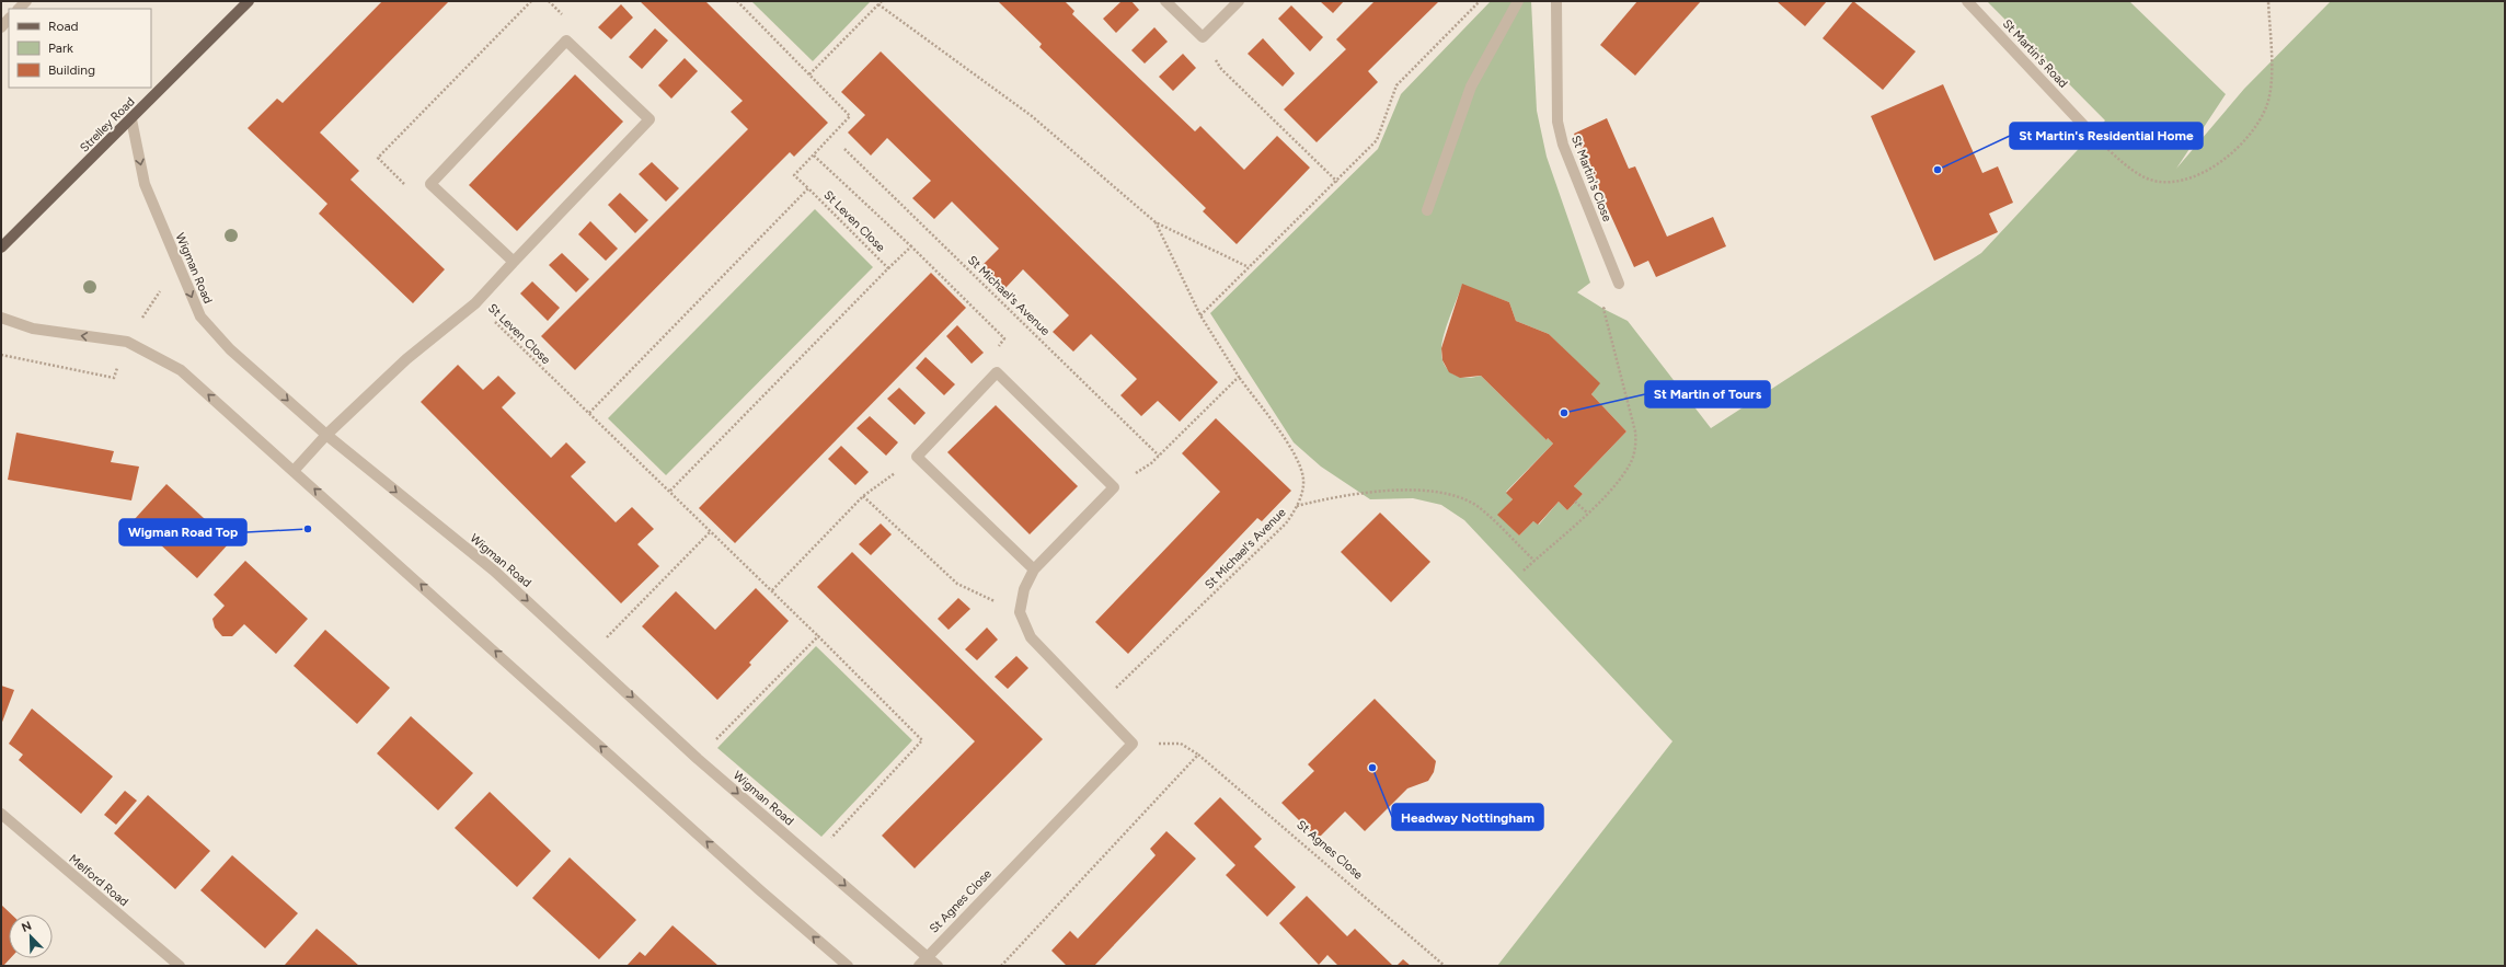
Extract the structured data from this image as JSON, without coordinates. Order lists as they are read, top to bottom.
{
  "streets": {
    "main road": ["Strelley Road"],
    "street": [
      "St Martin's Road",
      "St Martin's Close",
      "Wigman Road",
      "St Agnes Close",
      "Melford Road"
    ],
    "path": ["St Leven Close", "St Michael's Avenue"]
  },
  "crossings": [
    ["Strelley Road", "Wigman Road"],
    ["St Leven Close", "Wigman Road"],
    ["Wigman Road", "St Agnes Close"]
  ],
  "places": [
    "St Martin's Residential Home",
    "St Martin of Tours",
    "Wigman Road Top",
    "Headway Nottingham"
  ],
  "legend": ["Road", "Park", "Building"],
  "north": "top left"
}
